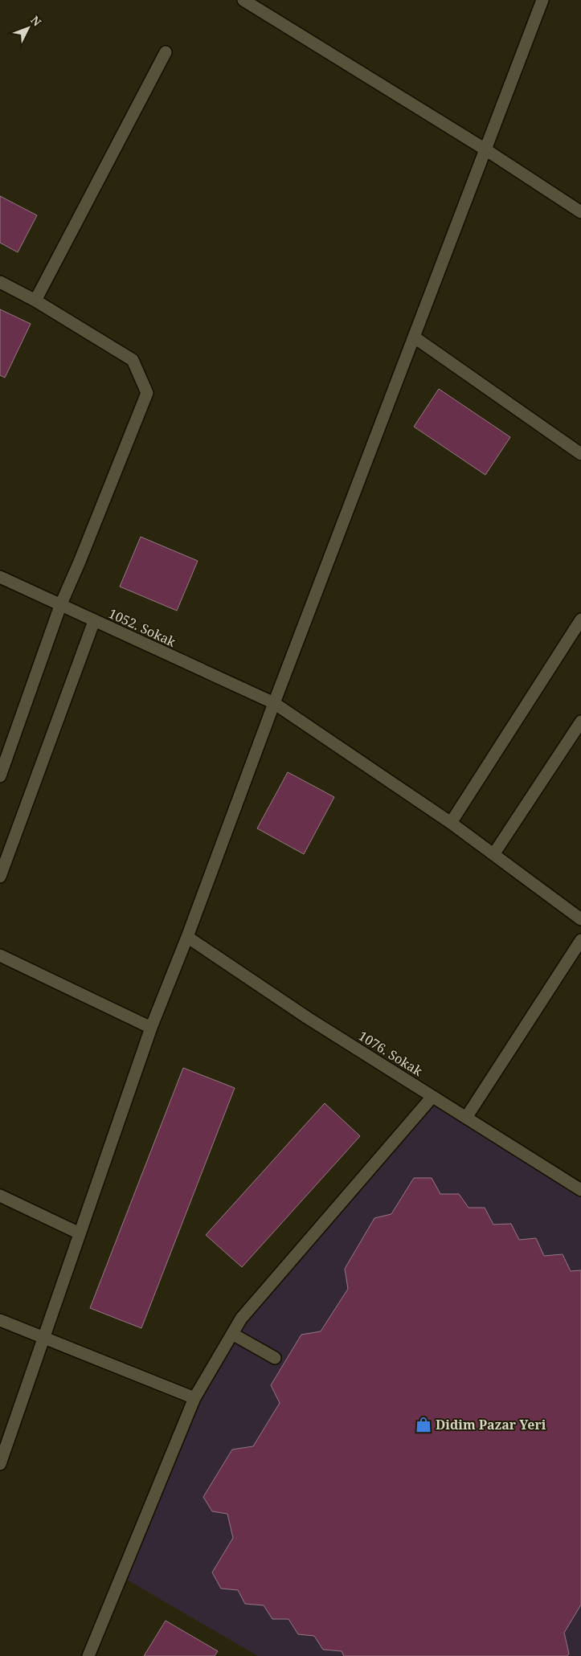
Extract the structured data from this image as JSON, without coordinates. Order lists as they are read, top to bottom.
{
  "streets": {
    "street": ["1052. Sokak", "1076. Sokak"]
  },
  "places": {
    "shop": ["Didim Pazar Yeri"]
  },
  "north": "top right"
}
